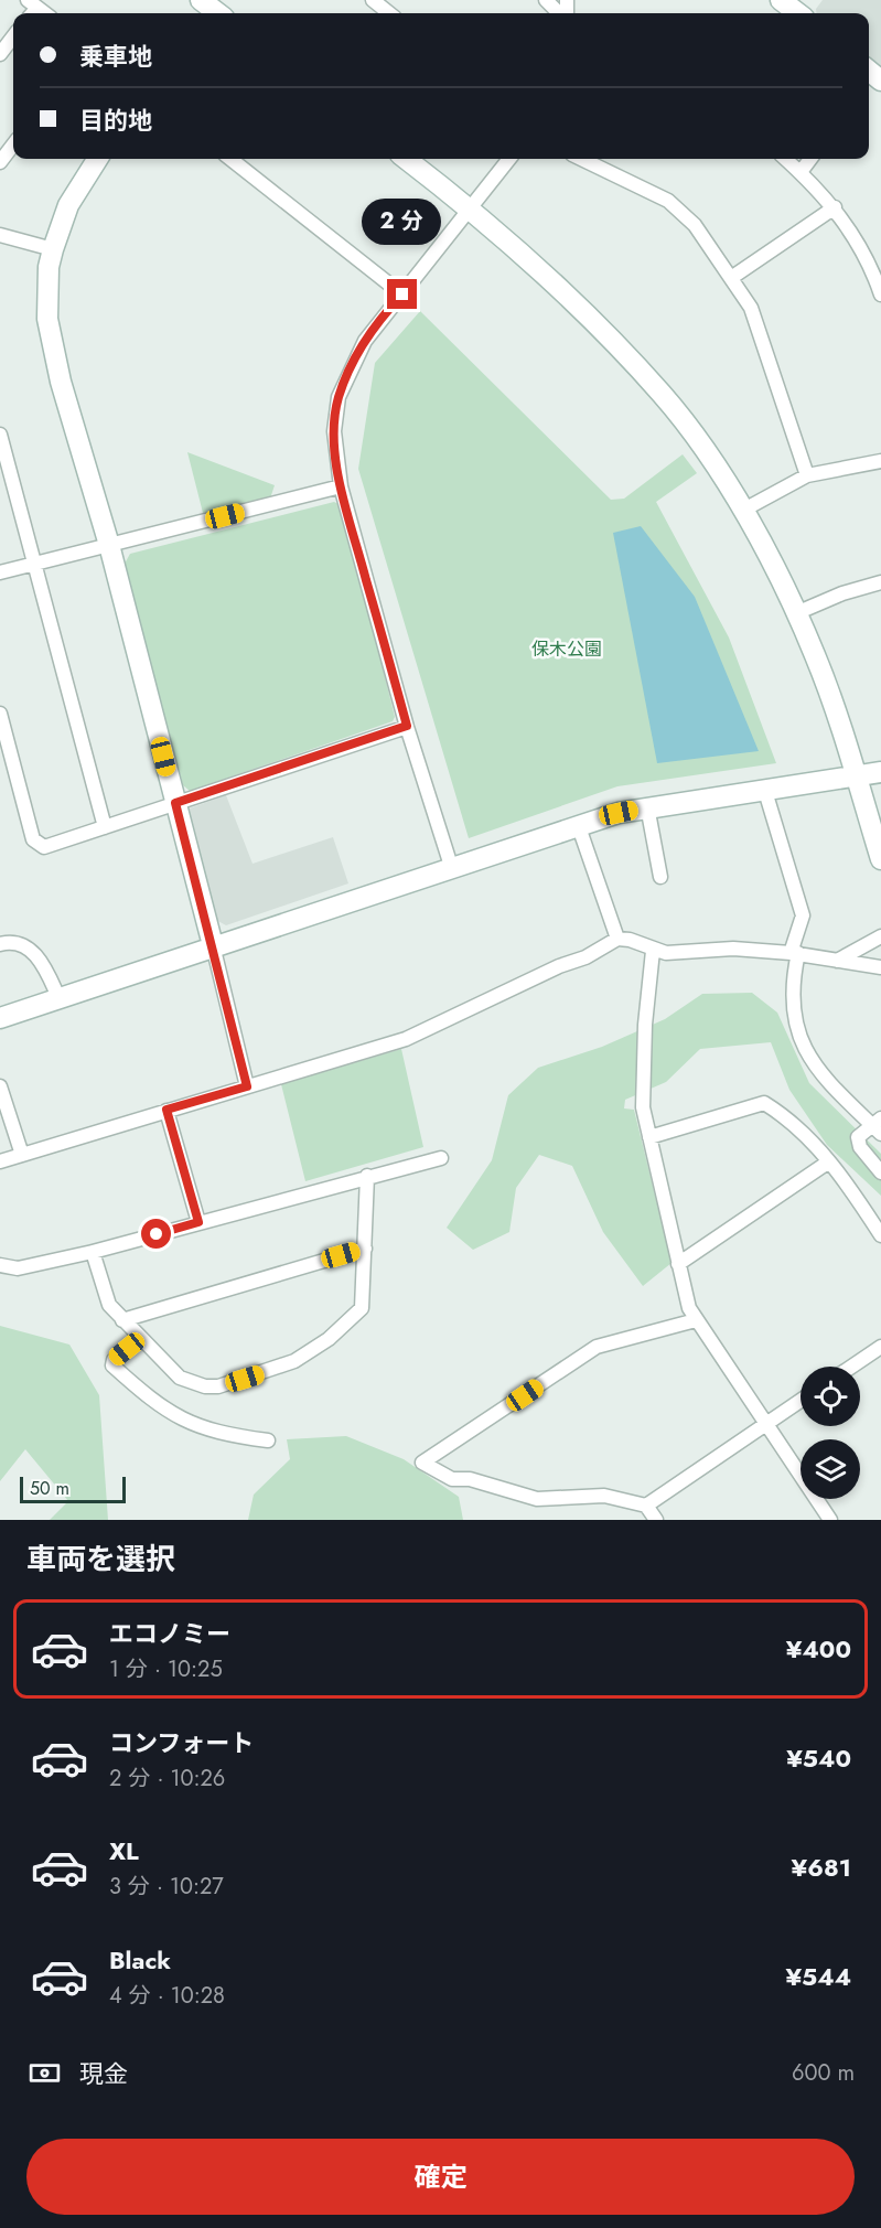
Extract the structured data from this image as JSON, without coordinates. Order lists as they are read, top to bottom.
{
  "parks": ["保木公園"],
  "scale_bar": "50 m",
  "page": {
    "banner": ["乗車地", "目的地"],
    "bubble": "2 分",
    "scale": "50 m",
    "heading": "車両を選択",
    "list": [
      {
        "name": "エコノミー",
        "note": "1 分 · 10:25",
        "value": "¥400"
      },
      {
        "name": "コンフォート",
        "note": "2 分 · 10:26",
        "value": "¥540"
      },
      {
        "name": "XL",
        "note": "3 分 · 10:27",
        "value": "¥681"
      },
      {
        "name": "Black",
        "note": "4 分 · 10:28",
        "value": "¥544"
      }
    ],
    "pay": ["現金", "600 m"],
    "buttons": "確定"
  }
}
